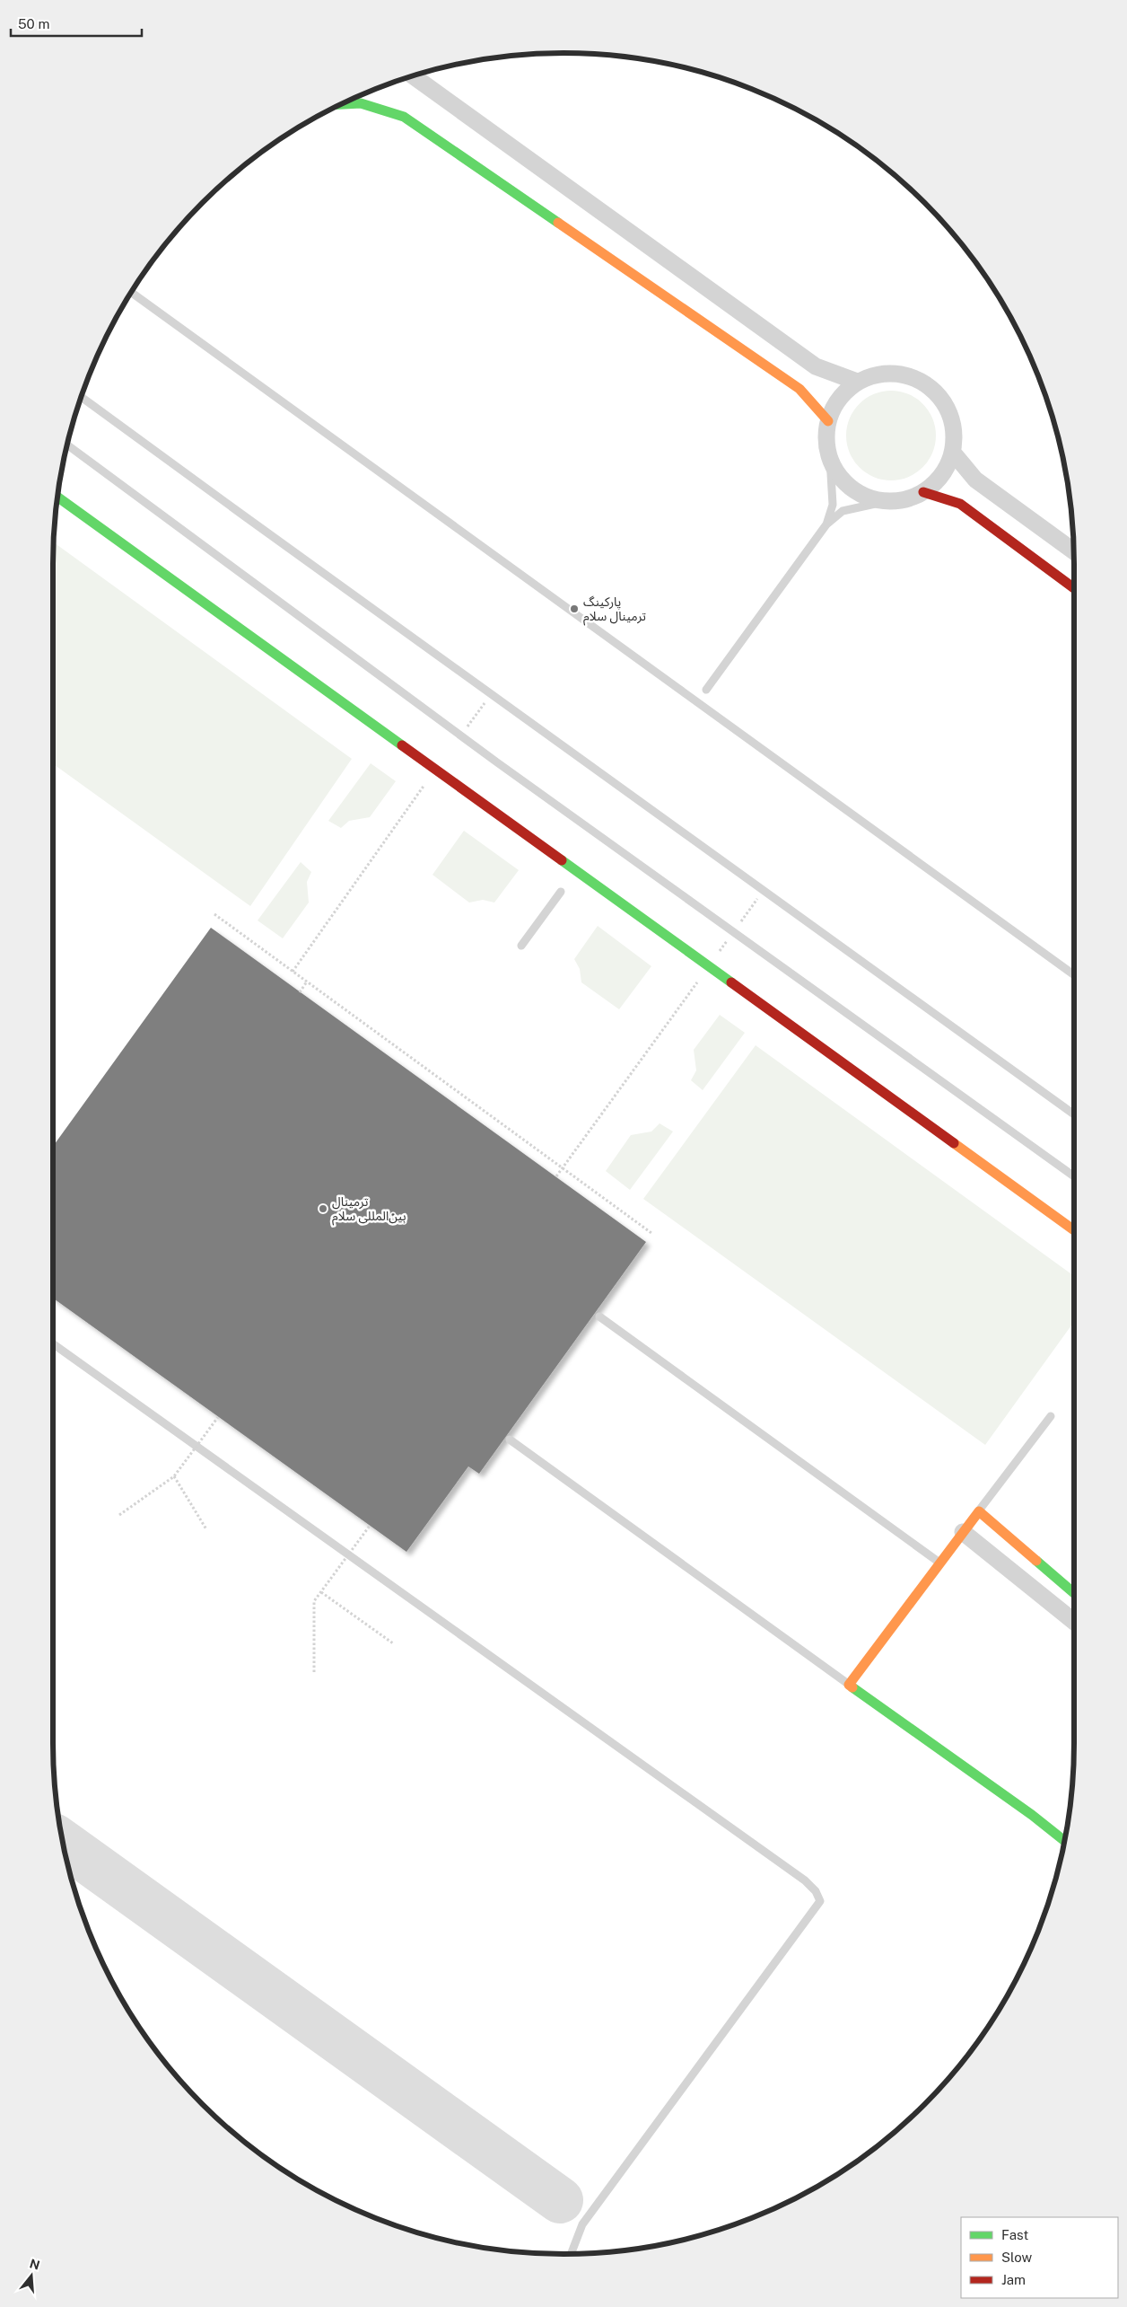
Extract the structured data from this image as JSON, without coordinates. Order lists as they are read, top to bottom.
{
  "places": ["پارکینگ ترمینال سلام", "ترمینال بین‌المللی سلام"],
  "legend": ["Fast", "Slow", "Jam"],
  "scale_bar": "50 m",
  "north": "top"
}
